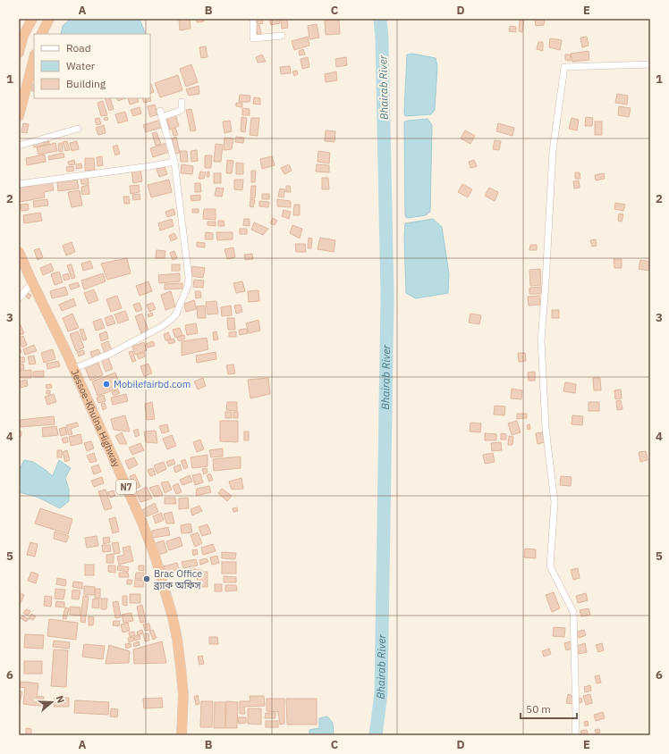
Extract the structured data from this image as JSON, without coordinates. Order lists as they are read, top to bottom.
{
  "streets": {
    "highway": ["Jessoe-Khulna Highway", "N7"]
  },
  "water": ["Bhairab River"],
  "places": ["Mobilefairbd.com", "Brac Office ব্র্যাক অফিস"],
  "legend": ["Road", "Water", "Building"],
  "scale_bar": "50 m",
  "north": "right",
  "grid": {
    "columns": [
      "A",
      "B",
      "C",
      "D",
      "E"
    ],
    "rows": [
      "1",
      "2",
      "3",
      "4",
      "5",
      "6"
    ]
  }
}
